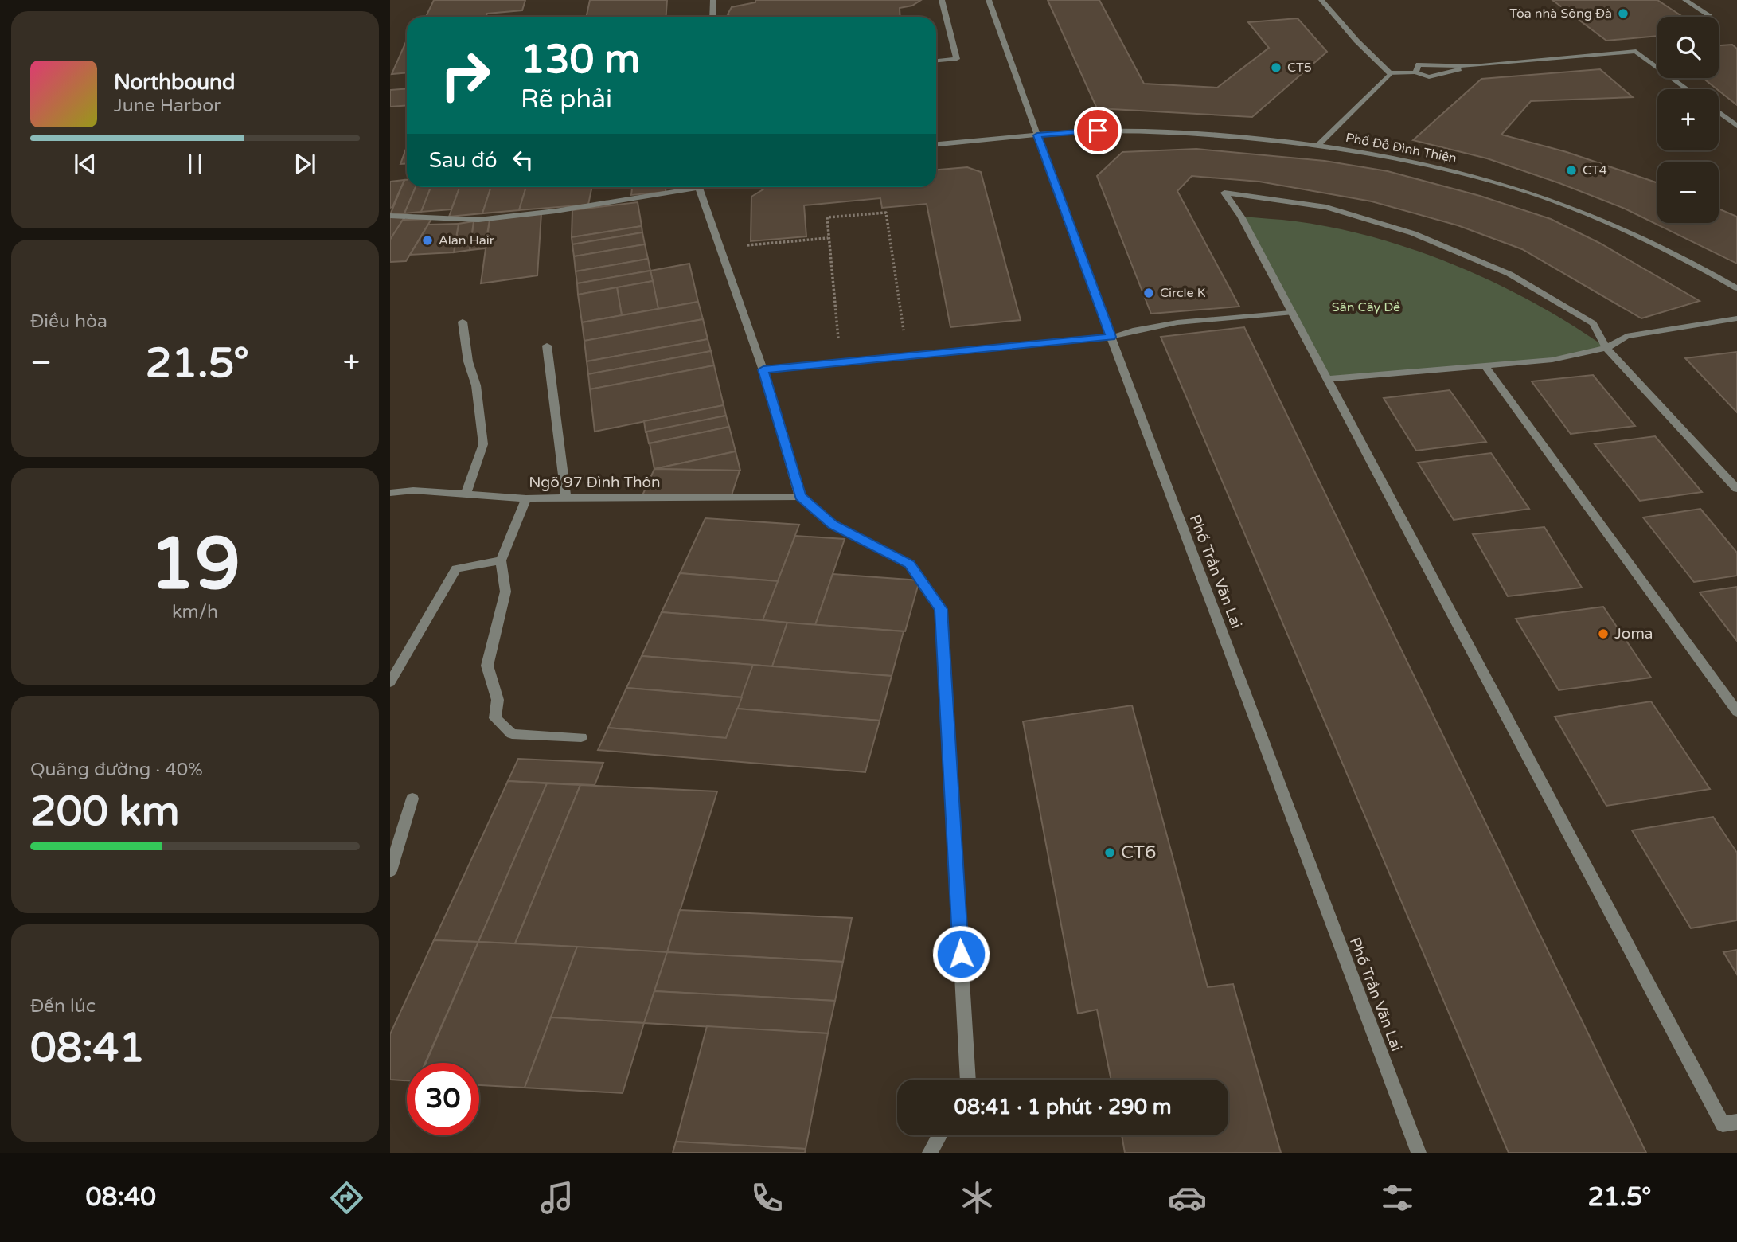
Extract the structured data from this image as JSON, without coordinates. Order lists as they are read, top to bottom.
{
  "streets": {
    "street": ["Phố Đỗ Đình Thiện", "Ngõ 97 Đình Thôn", "Phố Trần Văn Lai"]
  },
  "crossings": [
    ["Phố Đỗ Đình Thiện", "Phố Trần Văn Lai"]
  ],
  "parks": ["Sân Cây Đề"],
  "places": [
    "Tòa nhà Sông Đà",
    "CT5",
    "CT4",
    "Alan Hair",
    "Circle K",
    "Joma",
    "CT6"
  ],
  "page": {
    "map_buttons": ["+", "−"],
    "turn": ["130 m", "Rẽ phải"],
    "song": ["Northbound", "June Harbor"],
    "then": "Sau đó",
    "tile": [
      "Điều hòa",
      ["19", "km/h"],
      ["Quãng đường · 40%", "200 km"],
      ["Đến lúc", "08:41"]
    ],
    "heat": ["−", "21.5°", "+"],
    "limit": "30",
    "trip": "08:41 · 1 phút · 290 m",
    "tabs": ["08:40", "21.5°"]
  }
}
